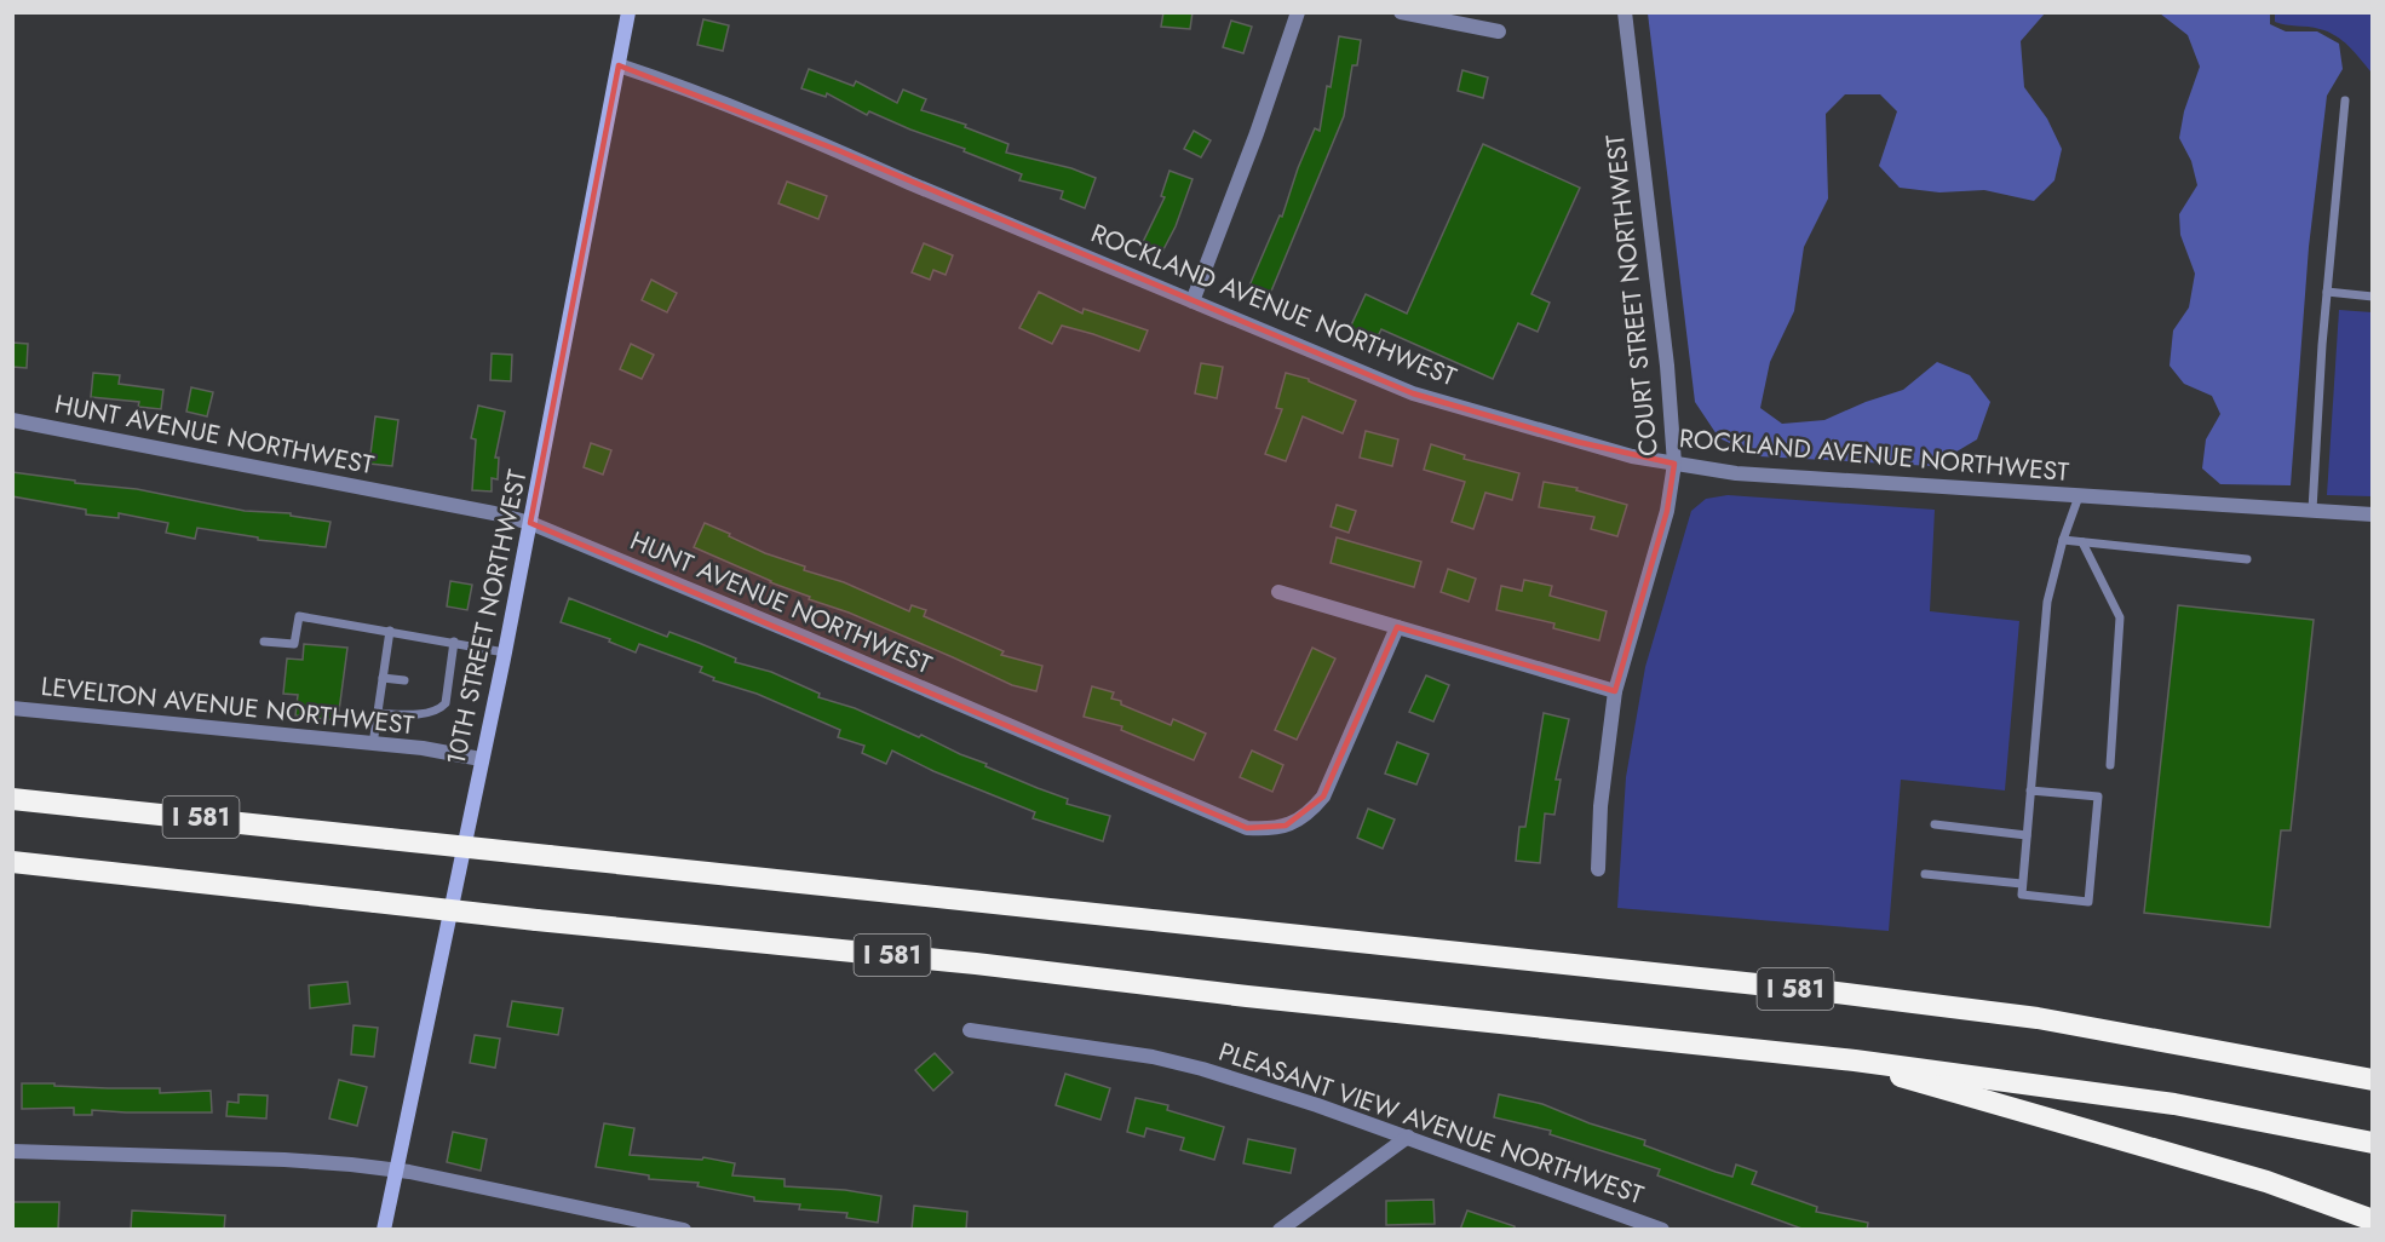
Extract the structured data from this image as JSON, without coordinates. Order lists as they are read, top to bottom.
{
  "streets": {
    "highway": ["I 581"],
    "main road": ["10TH STREET NORTHWEST"],
    "street": [
      "COURT STREET NORTHWEST",
      "ROCKLAND AVENUE NORTHWEST",
      "HUNT AVENUE NORTHWEST",
      "LEVELTON AVENUE NORTHWEST",
      "PLEASANT VIEW AVENUE NORTHWEST"
    ]
  },
  "crossings": [
    ["COURT STREET NORTHWEST", "ROCKLAND AVENUE NORTHWEST"],
    ["ROCKLAND AVENUE NORTHWEST", "10TH STREET NORTHWEST"],
    ["HUNT AVENUE NORTHWEST", "10TH STREET NORTHWEST"],
    ["10TH STREET NORTHWEST", "LEVELTON AVENUE NORTHWEST"]
  ]
}
